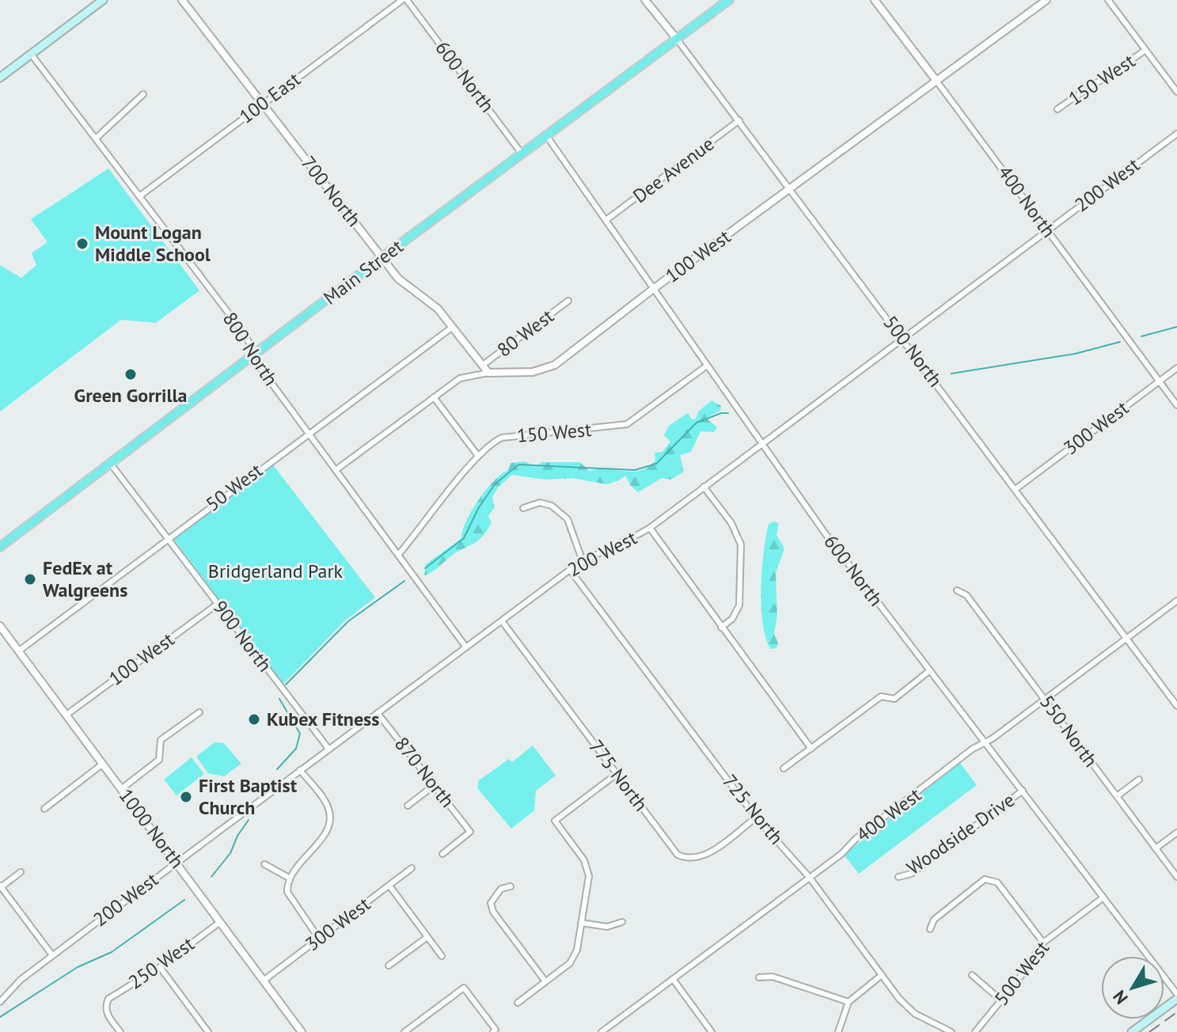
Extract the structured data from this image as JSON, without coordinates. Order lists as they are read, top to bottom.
{
  "streets": {
    "main road": ["Main Street"],
    "street": [
      "600 North",
      "150 West",
      "100 East",
      "Dee Avenue",
      "200 West",
      "700 North",
      "400 North",
      "100 West",
      "80 West",
      "800 North",
      "500 North",
      "300 West",
      "50 West",
      "900 North",
      "550 North",
      "870 North",
      "775 North",
      "725 North",
      "400 West",
      "1000 North",
      "Woodside Drive",
      "250 West",
      "500 West"
    ]
  },
  "crossings": [
    ["600 North", "150 West"],
    ["600 North", "Dee Avenue"],
    ["600 North", "200 West"],
    ["600 North", "100 West"],
    ["600 North", "Main Street"],
    ["600 North", "400 West"],
    ["600 North", "Woodside Drive"],
    ["600 North", "500 West"],
    ["150 West", "800 North"],
    ["100 East", "700 North"],
    ["100 East", "800 North"],
    ["Dee Avenue", "500 North"],
    ["200 West", "400 North"],
    ["200 West", "800 North"],
    ["200 West", "500 North"],
    ["200 West", "900 North"],
    ["200 West", "870 North"],
    ["200 West", "775 North"],
    ["200 West", "725 North"],
    ["200 West", "1000 North"],
    ["700 North", "100 West"],
    ["700 North", "Main Street"],
    ["700 North", "80 West"],
    ["700 North", "50 West"],
    ["400 North", "100 West"],
    ["400 North", "300 West"],
    ["100 West", "800 North"],
    ["100 West", "500 North"],
    ["100 West", "900 North"],
    ["100 West", "1000 North"],
    ["Main Street", "800 North"],
    ["Main Street", "500 North"],
    ["Main Street", "900 North"],
    ["800 North", "50 West"],
    ["500 North", "300 West"],
    ["500 North", "400 West"],
    ["300 West", "1000 North"],
    ["50 West", "900 North"],
    ["50 West", "1000 North"],
    ["550 North", "400 West"],
    ["775 North", "725 North"],
    ["725 North", "400 West"],
    ["1000 North", "250 West"]
  ],
  "parks": ["Bridgerland Park"],
  "places": [
    "Mount Logan Middle School",
    "Green Gorrilla",
    "FedEx at Walgreens",
    "Kubex Fitness",
    "First Baptist Church"
  ],
  "north": "bottom left"
}
